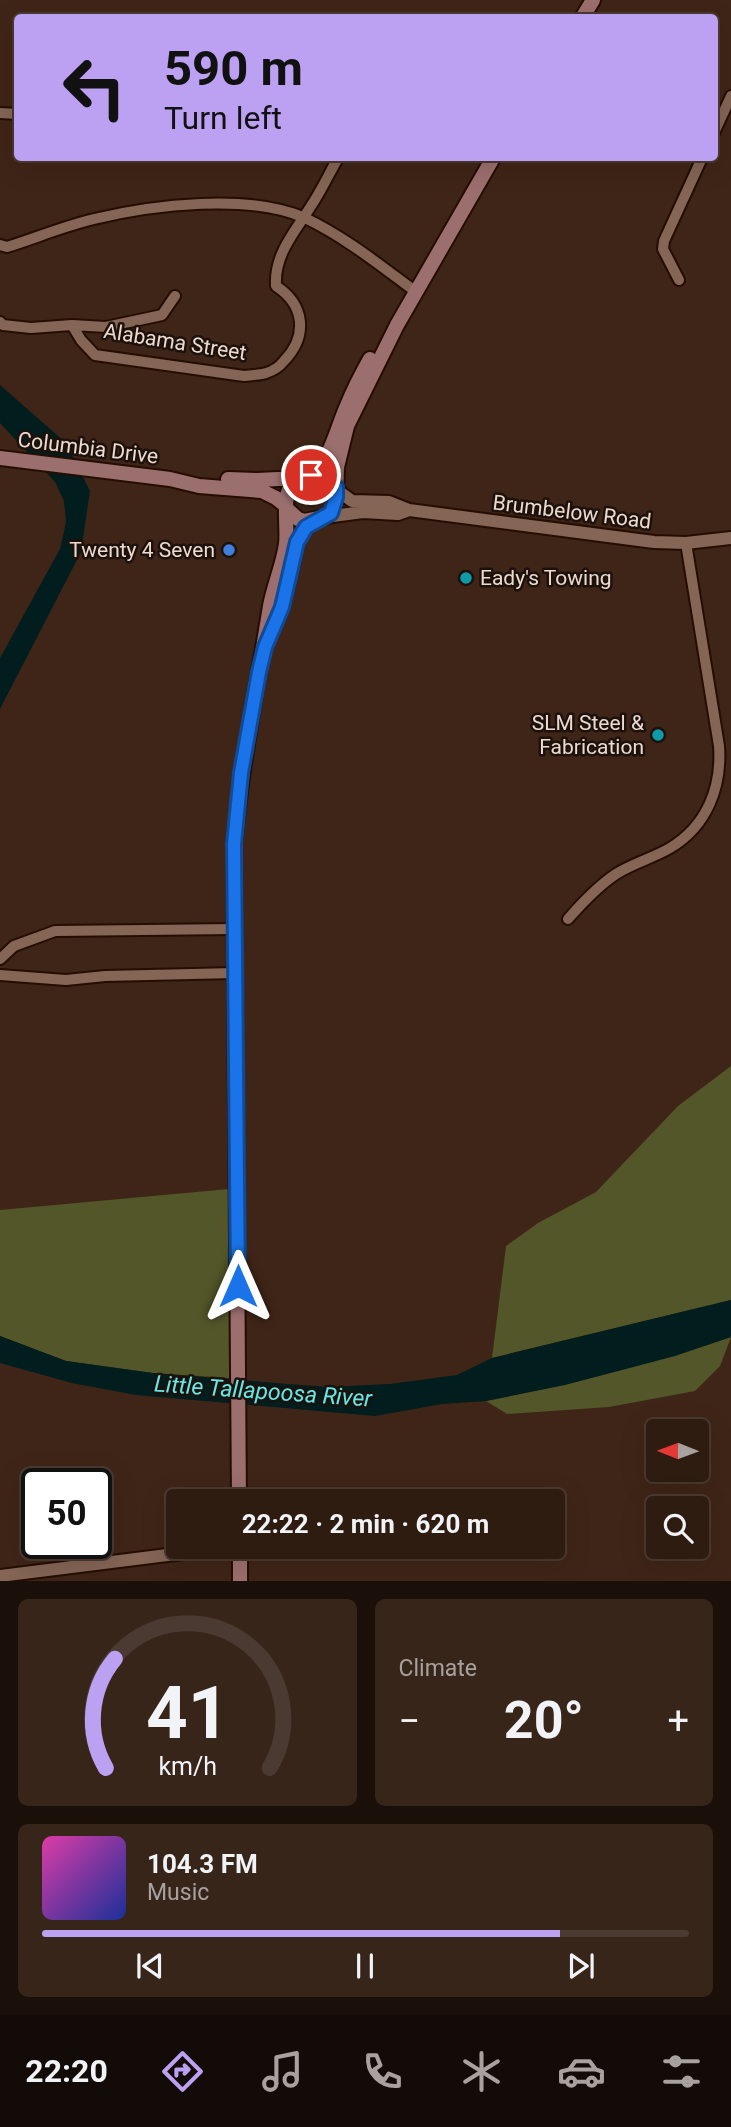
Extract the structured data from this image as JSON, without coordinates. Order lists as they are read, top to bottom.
{
  "streets": {
    "main road": ["Columbia Drive"],
    "street": ["Alabama Street", "Brumbelow Road"]
  },
  "crossings": [
    ["Columbia Drive", "Brumbelow Road"]
  ],
  "water": ["Little Tallapoosa River"],
  "places": ["Twenty 4 Seven", "Eady's Towing", "SLM Steel & Fabrication"],
  "north": "left",
  "page": {
    "turn": ["590 m", "Turn left"],
    "limit": "50",
    "trip": "22:22 · 2 min · 620 m",
    "tile": "Climate",
    "heat": ["−", "20°", "+"],
    "song": ["104.3 FM", "Music"],
    "tabs": "22:20",
    "gauge": ["41", "km/h"]
  }
}
